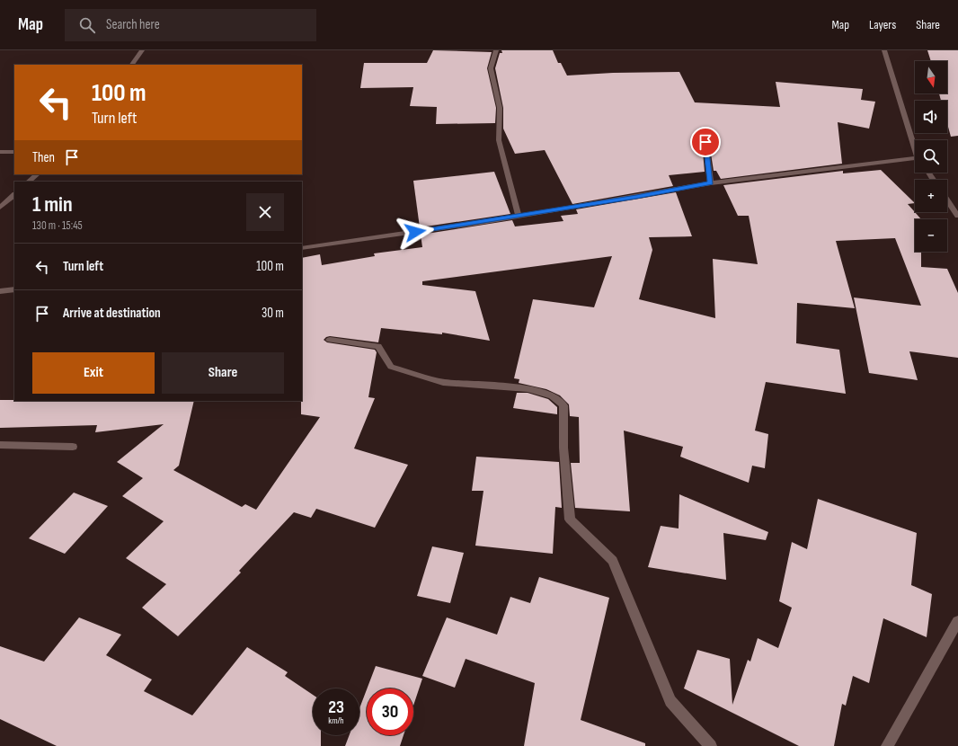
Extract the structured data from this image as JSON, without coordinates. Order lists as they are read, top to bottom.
{
  "north": "bottom",
  "page": {
    "header": "Map",
    "search": "Search here",
    "nav": ["Map", "Layers", "Share"],
    "map_buttons": ["+", "−"],
    "turn": ["100 m", "Turn left"],
    "then": "Then",
    "heading": ["1 min", "130 m · 15:45"],
    "list": [
      {
        "name": "Turn left",
        "value": "100 m"
      },
      {
        "name": "Arrive at destination",
        "value": "30 m"
      }
    ],
    "buttons": ["Exit", "Share"],
    "speed": "23 km/h",
    "limit": "30"
  }
}
